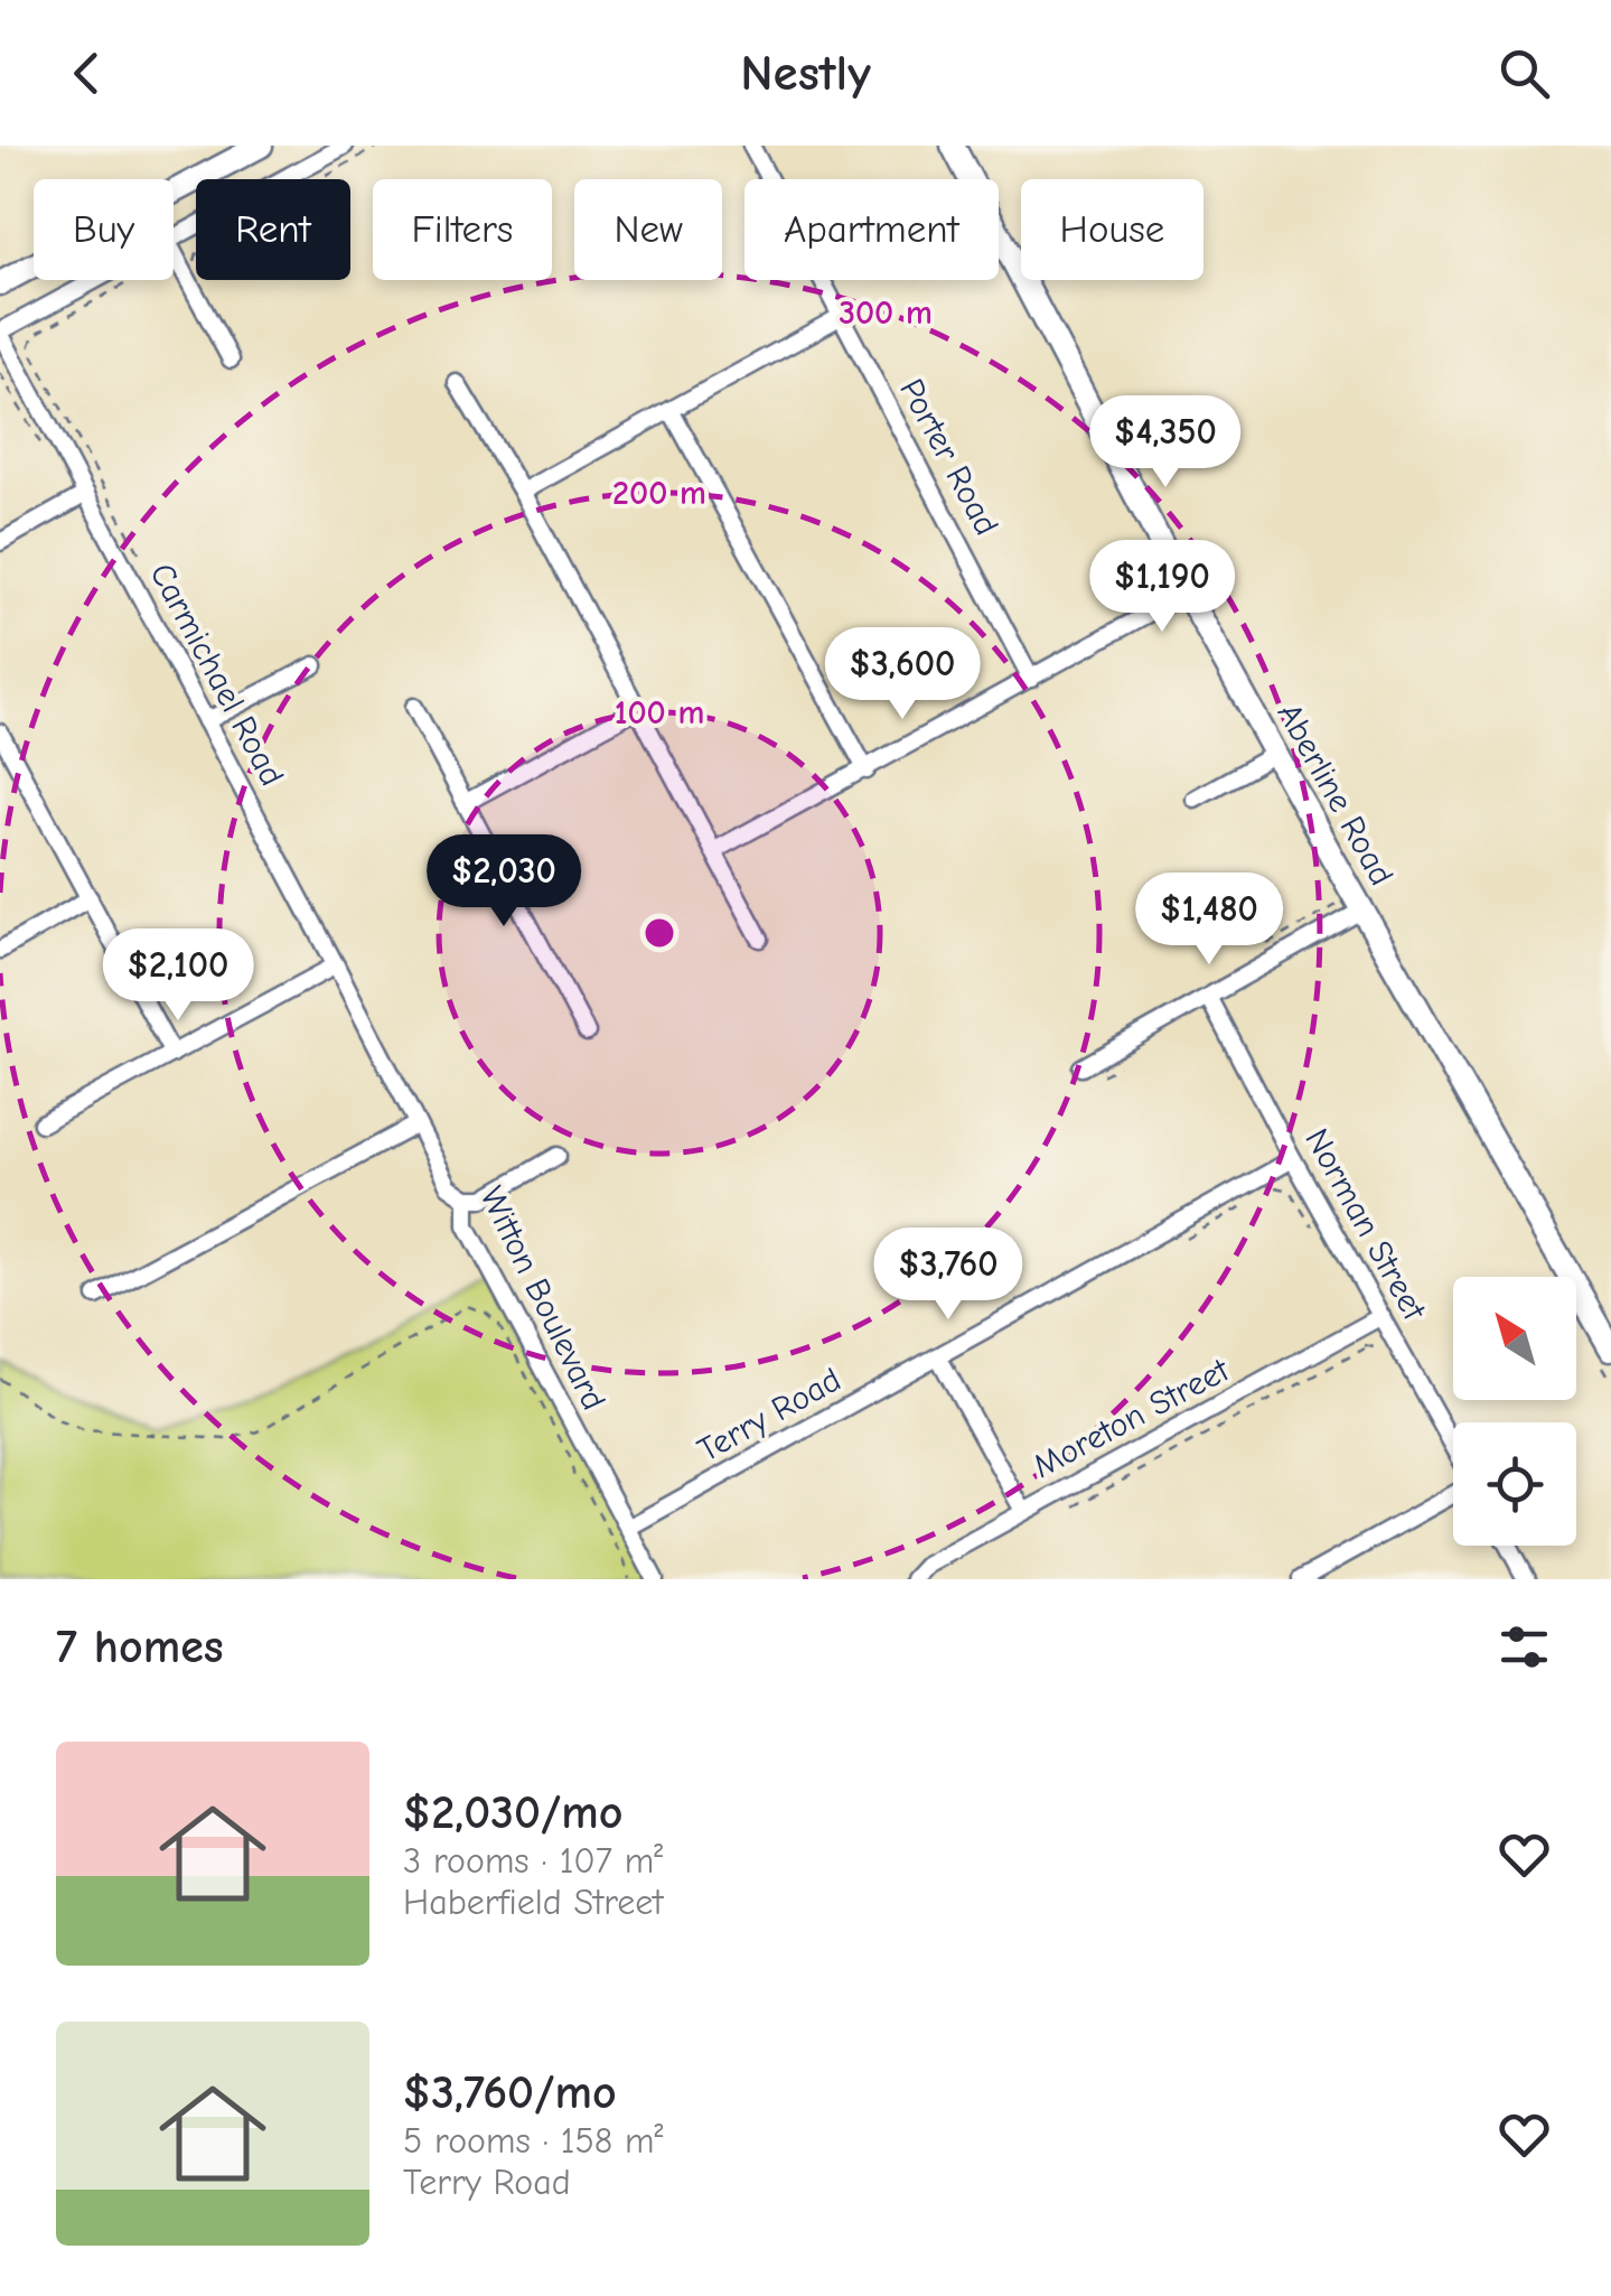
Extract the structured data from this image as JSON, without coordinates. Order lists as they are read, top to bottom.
{
  "streets": {
    "street": [
      "Porter Road",
      "Carmichael Road",
      "Aberline Road",
      "Norman Street",
      "Witton Boulevard",
      "Terry Road",
      "Moreton Street"
    ]
  },
  "crossings": [
    ["Carmichael Road", "Witton Boulevard"],
    ["Norman Street", "Terry Road"],
    ["Norman Street", "Moreton Street"],
    ["Witton Boulevard", "Terry Road"]
  ],
  "north": "top left",
  "page": {
    "header": "Nestly",
    "chip": [
      "Buy",
      "Rent",
      "Filters",
      "New",
      "Apartment",
      "House"
    ],
    "price": [
      "$4,350",
      "$1,190",
      "$3,600",
      "$2,030",
      "$1,480",
      "$2,100",
      "$3,760"
    ],
    "heading": "7 homes",
    "list": [
      {
        "name": "$2,030/mo",
        "note": "3 rooms · 107 m² · Haberfield Street"
      },
      {
        "name": "$3,760/mo",
        "note": "5 rooms · 158 m² · Terry Road"
      }
    ]
  },
  "rings": ["300 m", "200 m", "100 m"]
}
